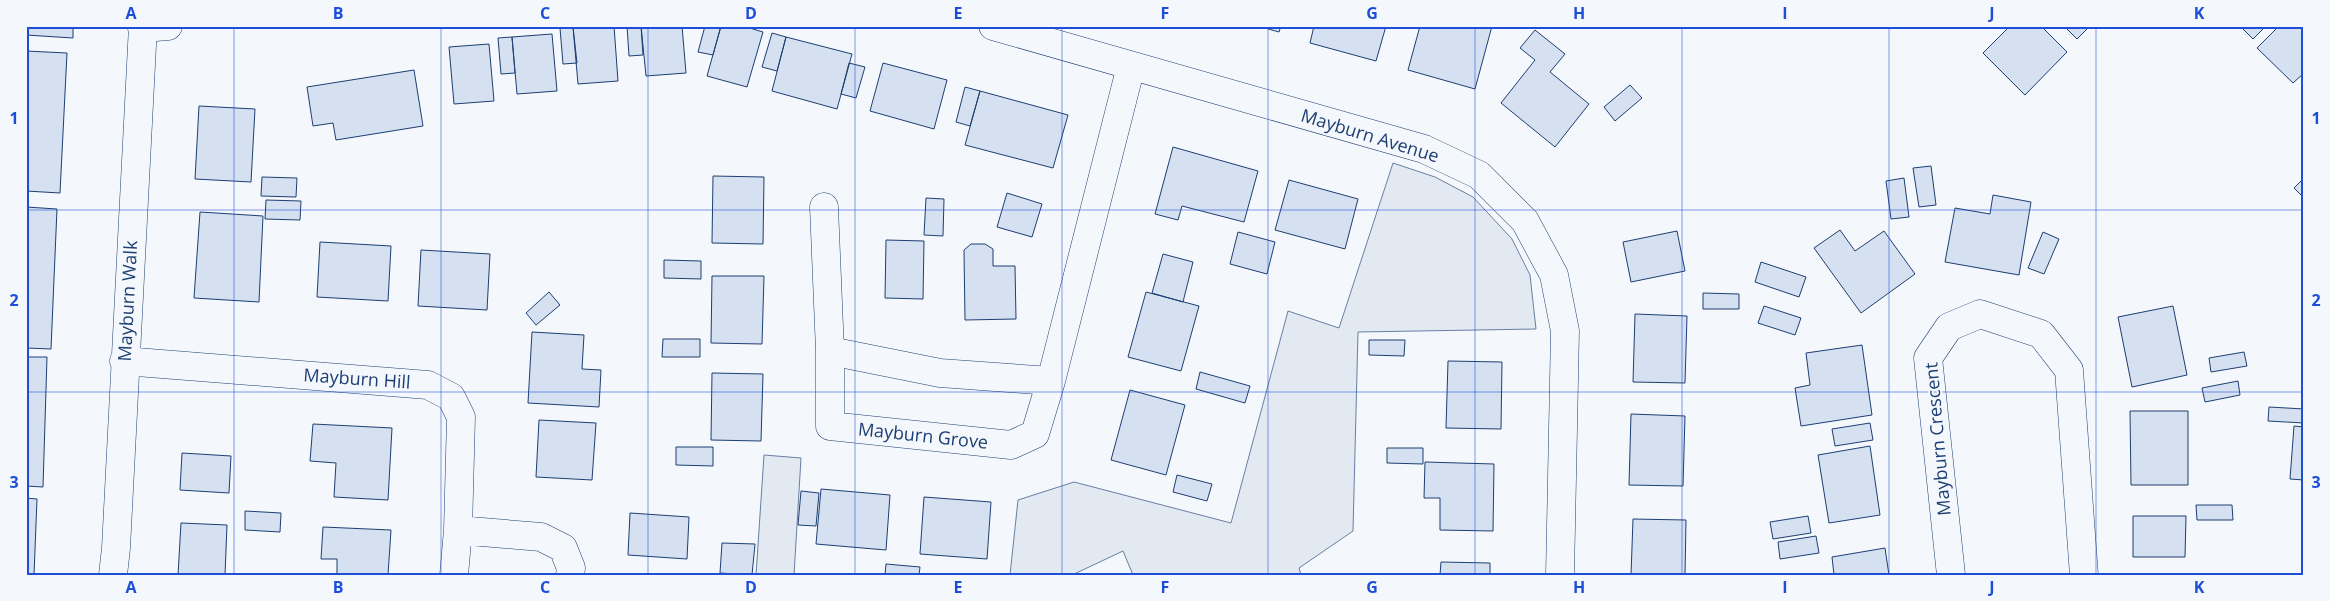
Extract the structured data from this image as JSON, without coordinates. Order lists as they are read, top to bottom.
{
  "streets": {
    "street": [
      "Mayburn Avenue",
      "Mayburn Walk",
      "Mayburn Hill",
      "Mayburn Grove",
      "Mayburn Crescent"
    ]
  },
  "crossings": [
    ["Mayburn Avenue", "Mayburn Grove"],
    ["Mayburn Walk", "Mayburn Hill"]
  ],
  "grid": {
    "columns": [
      "A",
      "B",
      "C",
      "D",
      "E",
      "F",
      "G",
      "H",
      "I",
      "J",
      "K"
    ],
    "rows": ["1", "2", "3"]
  }
}
